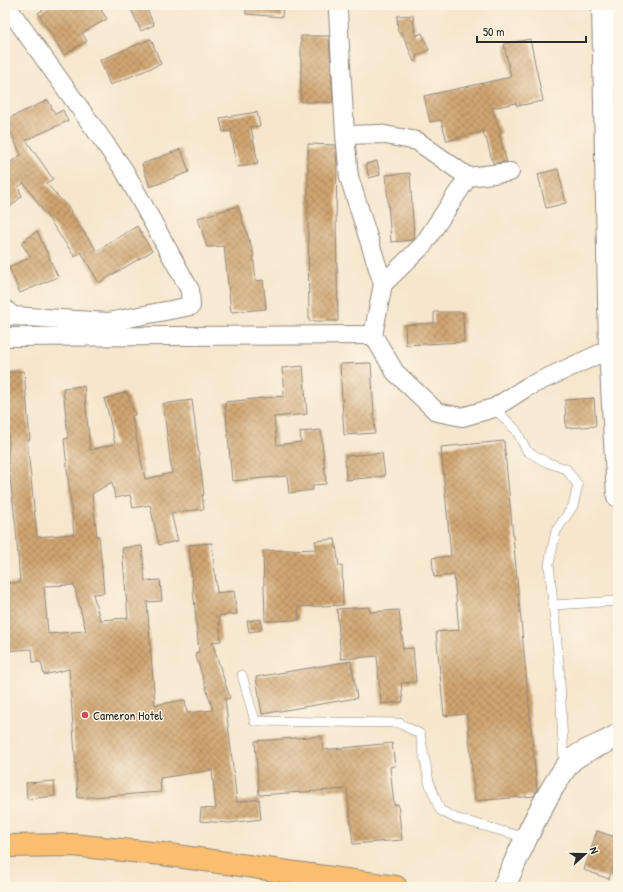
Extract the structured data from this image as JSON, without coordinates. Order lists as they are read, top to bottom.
{
  "places": ["Cameron Hotel"],
  "scale_bar": "50 m",
  "north": "right"
}
